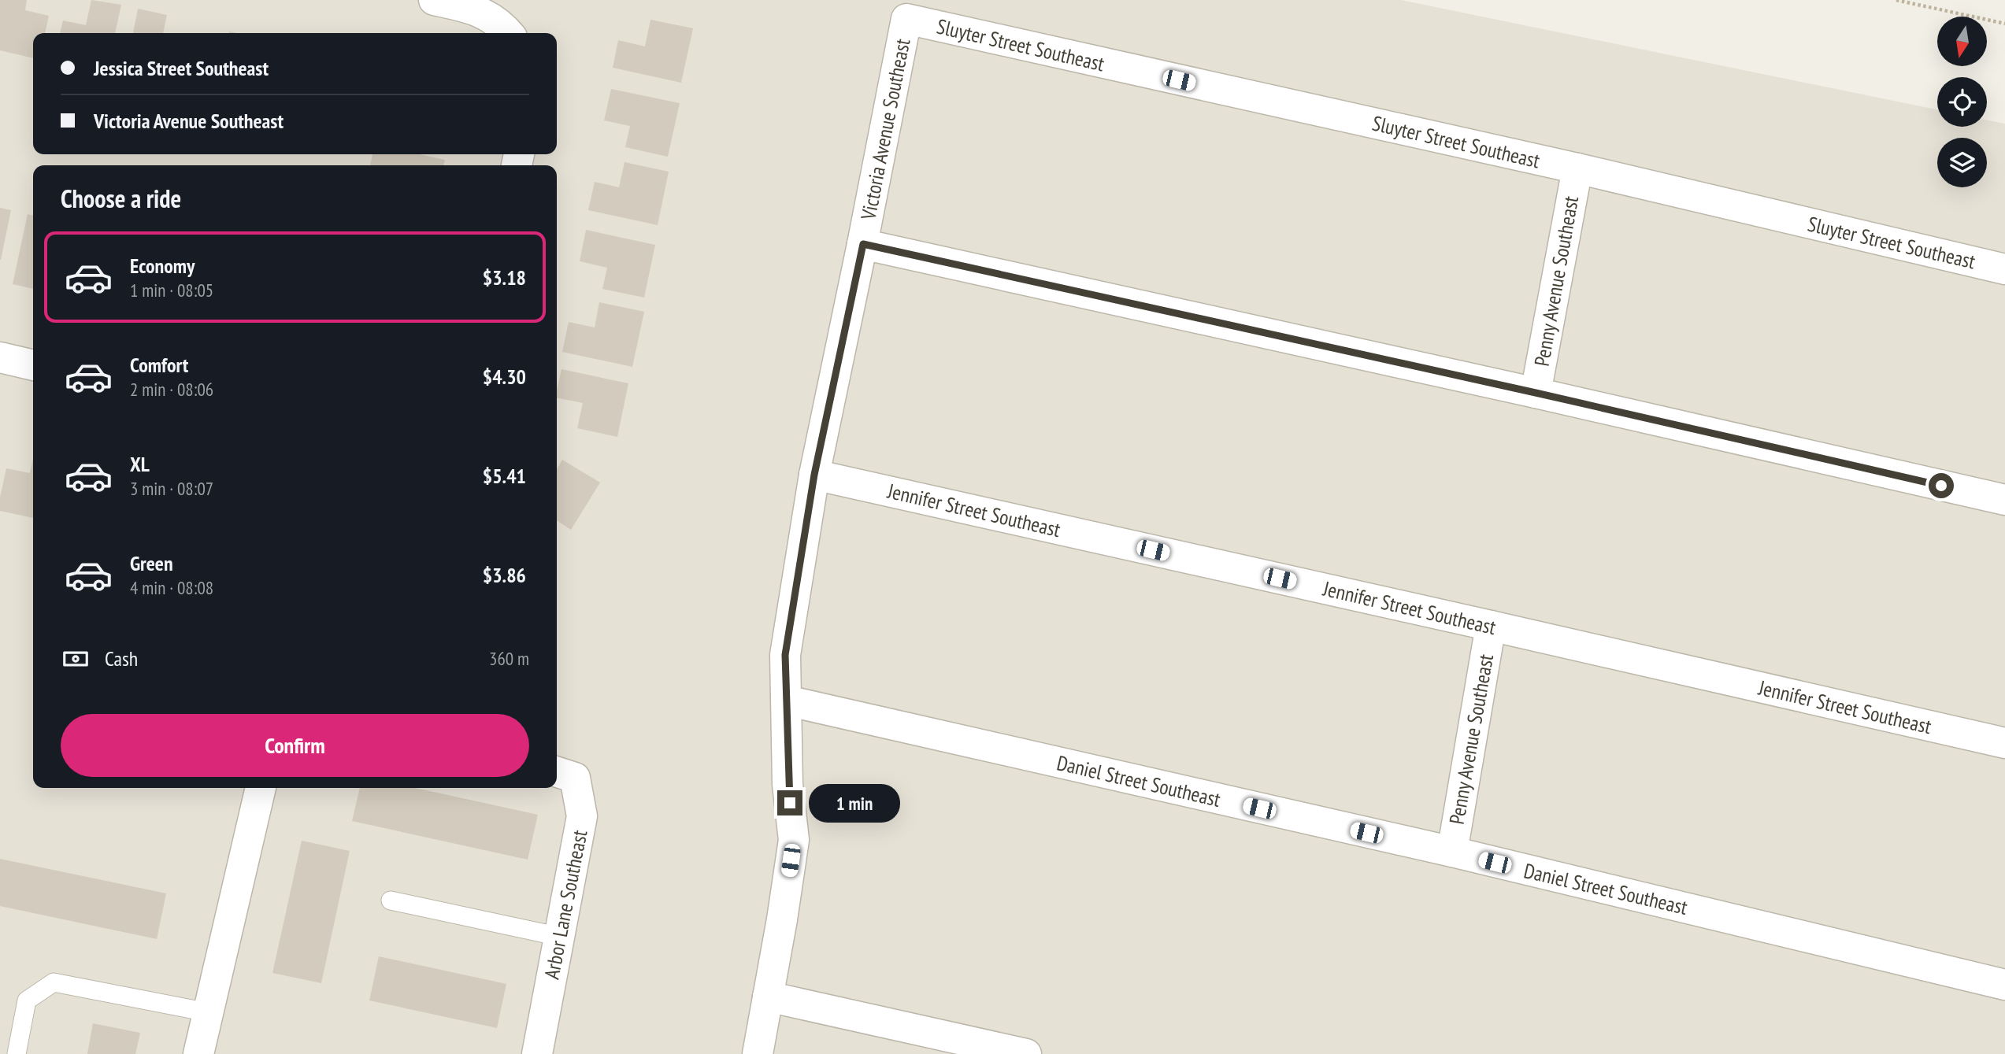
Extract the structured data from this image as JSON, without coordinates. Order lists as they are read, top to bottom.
{
  "streets": {
    "street": [
      "Sluyter Street Southeast",
      "Victoria Avenue Southeast",
      "Penny Avenue Southeast",
      "Jennifer Street Southeast",
      "Daniel Street Southeast",
      "Arbor Lane Southeast"
    ]
  },
  "crossings": [
    ["Sluyter Street Southeast", "Victoria Avenue Southeast"],
    ["Sluyter Street Southeast", "Penny Avenue Southeast"],
    ["Victoria Avenue Southeast", "Jennifer Street Southeast"],
    ["Victoria Avenue Southeast", "Daniel Street Southeast"],
    ["Penny Avenue Southeast", "Jennifer Street Southeast"],
    ["Penny Avenue Southeast", "Daniel Street Southeast"]
  ],
  "north": "bottom",
  "page": {
    "banner": ["Jessica Street Southeast", "Victoria Avenue Southeast"],
    "heading": "Choose a ride",
    "list": [
      {
        "name": "Economy",
        "note": "1 min · 08:05",
        "value": "$3.18"
      },
      {
        "name": "Comfort",
        "note": "2 min · 08:06",
        "value": "$4.30"
      },
      {
        "name": "XL",
        "note": "3 min · 08:07",
        "value": "$5.41"
      },
      {
        "name": "Green",
        "note": "4 min · 08:08",
        "value": "$3.86"
      }
    ],
    "pay": ["Cash", "360 m"],
    "buttons": "Confirm",
    "bubble": "1 min"
  }
}
